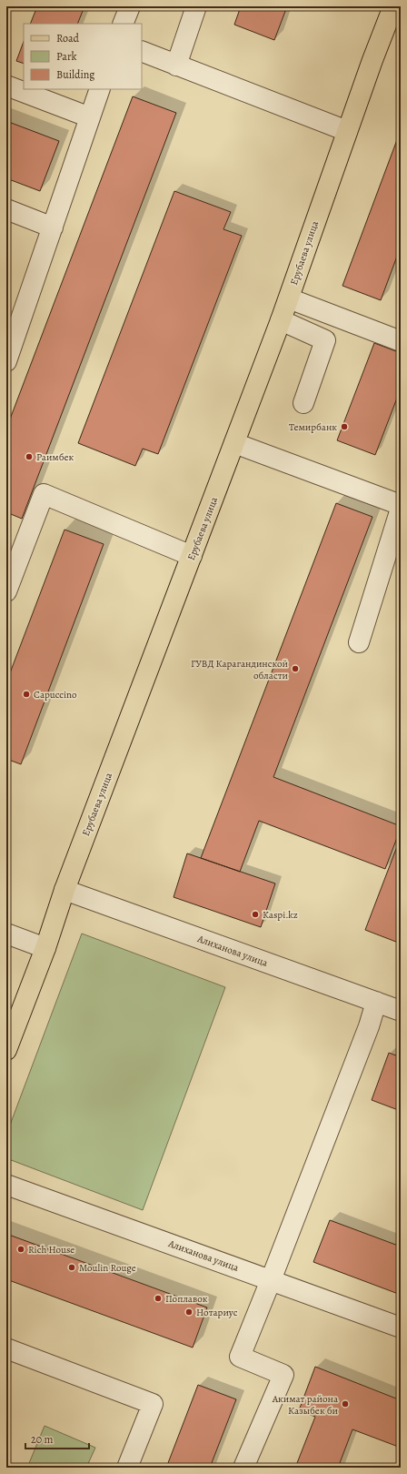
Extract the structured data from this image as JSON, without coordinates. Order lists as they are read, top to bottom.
{
  "streets": {
    "main road": ["Ерубаева улица"],
    "street": ["Алиханова улица"]
  },
  "crossings": [
    ["Ерубаева улица", "Алиханова улица"]
  ],
  "places": [
    "Темирбанк",
    "Раимбек",
    "ГУВД Карагандинской области",
    "Capuccino",
    "Kaspi.kz",
    "Rich House",
    "Moulin Rouge",
    "Поплавок",
    "Нотариус",
    "Акимат района Казыбек би"
  ],
  "legend": ["Road", "Park", "Building"],
  "scale_bar": "20 m"
}
